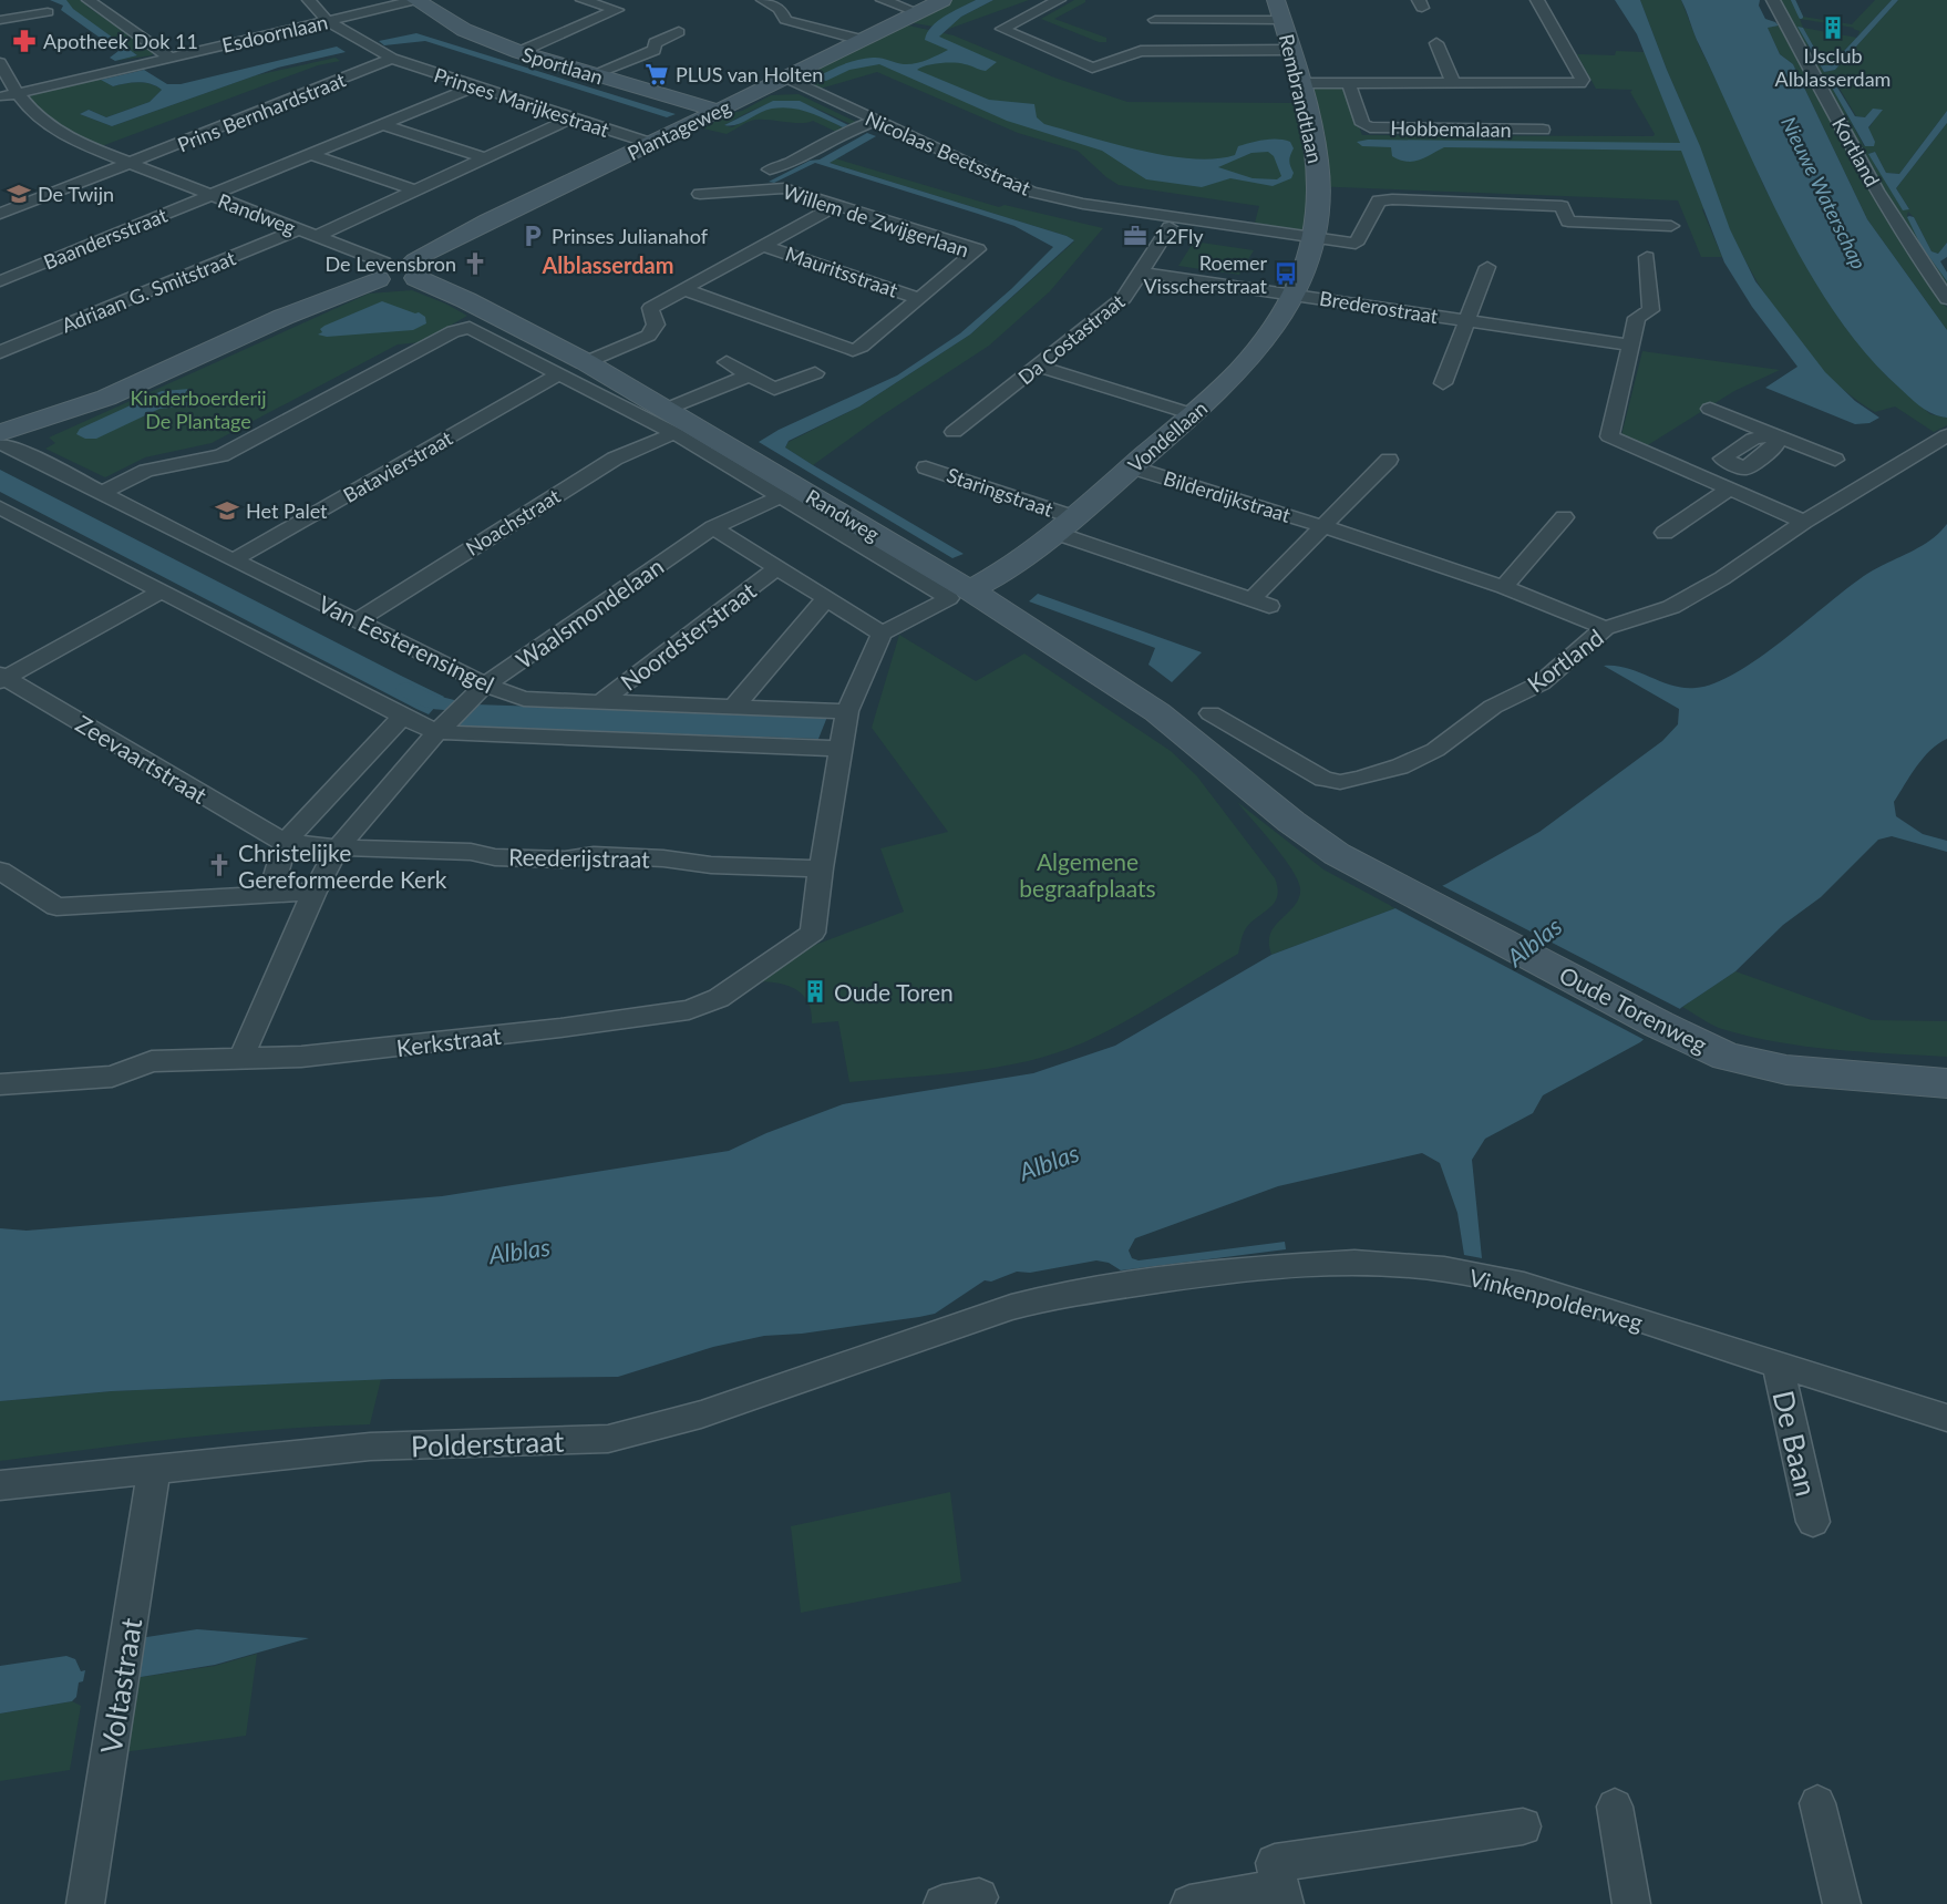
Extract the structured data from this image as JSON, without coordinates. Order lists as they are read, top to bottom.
{
  "streets": {
    "street": [
      "Esdoornlaan",
      "Sportlaan",
      "Rembrandtlaan",
      "Prinses Marijkestraat",
      "Prins Bernhardstraat",
      "Hobbemalaan",
      "Plantageweg",
      "Kortland",
      "Nicolaas Beetsstraat",
      "Randweg",
      "Willem de Zwijgerlaan",
      "Baandersstraat",
      "Mauritsstraat",
      "Adriaan G. Smitstraat",
      "Brederostraat",
      "Da Costastraat",
      "Vondellaan",
      "Batavierstraat",
      "Staringstraat",
      "Bilderdijkstraat",
      "Noachstraat",
      "Waalsmondelaan",
      "Noordsterstraat",
      "Van Eesterensingel",
      "Zeevaartstraat",
      "Reederijstraat",
      "Oude Torenweg",
      "Kerkstraat",
      "Vinkenpolderweg",
      "Polderstraat",
      "De Baan",
      "Voltastraat"
    ]
  },
  "crossings": [
    ["Esdoornlaan", "Sportlaan"],
    ["Esdoornlaan", "Prinses Marijkestraat"],
    ["Esdoornlaan", "Randweg"],
    ["Sportlaan", "Plantageweg"],
    ["Rembrandtlaan", "Nicolaas Beetsstraat"],
    ["Rembrandtlaan", "Vondellaan"],
    ["Prinses Marijkestraat", "Prins Bernhardstraat"],
    ["Prinses Marijkestraat", "Plantageweg"],
    ["Prinses Marijkestraat", "Baandersstraat"],
    ["Prins Bernhardstraat", "Randweg"],
    ["Plantageweg", "Nicolaas Beetsstraat"],
    ["Plantageweg", "Randweg"],
    ["Kortland", "Bilderdijkstraat"],
    ["Nicolaas Beetsstraat", "Vondellaan"],
    ["Randweg", "Baandersstraat"],
    ["Randweg", "Adriaan G. Smitstraat"],
    ["Randweg", "Vondellaan"],
    ["Randweg", "Batavierstraat"],
    ["Randweg", "Noachstraat"],
    ["Randweg", "Waalsmondelaan"],
    ["Randweg", "Van Eesterensingel"],
    ["Randweg", "Oude Torenweg"],
    ["Willem de Zwijgerlaan", "Mauritsstraat"],
    ["Brederostraat", "Da Costastraat"],
    ["Brederostraat", "Vondellaan"],
    ["Vondellaan", "Staringstraat"],
    ["Vondellaan", "Bilderdijkstraat"],
    ["Batavierstraat", "Van Eesterensingel"],
    ["Staringstraat", "Bilderdijkstraat"],
    ["Noachstraat", "Van Eesterensingel"],
    ["Waalsmondelaan", "Van Eesterensingel"],
    ["Waalsmondelaan", "Reederijstraat"],
    ["Waalsmondelaan", "Kerkstraat"],
    ["Noordsterstraat", "Van Eesterensingel"],
    ["Van Eesterensingel", "Kerkstraat"],
    ["Reederijstraat", "Kerkstraat"],
    ["Vinkenpolderweg", "Polderstraat"],
    ["Vinkenpolderweg", "De Baan"],
    ["Polderstraat", "Voltastraat"]
  ],
  "districts": ["Alblasserdam"],
  "water": ["Nieuwe Waterschap", "Alblas"],
  "parks": ["Kinderboerderij De Plantage", "Algemene begraafplaats"],
  "places": {
    "building": ["IJsclub Alblasserdam", "Oude Toren"],
    "pharmacy": ["Apotheek Dok 11"],
    "supermarket": ["PLUS van Holten"],
    "school or university": ["De Twijn", "Het Palet"],
    "parking": ["Prinses Julianahof"],
    "office": ["12Fly"],
    "church": ["De Levensbron", "Christelijke Gereformeerde Kerk"],
    "bus stop": ["Roemer Visscherstraat"]
  }
}
